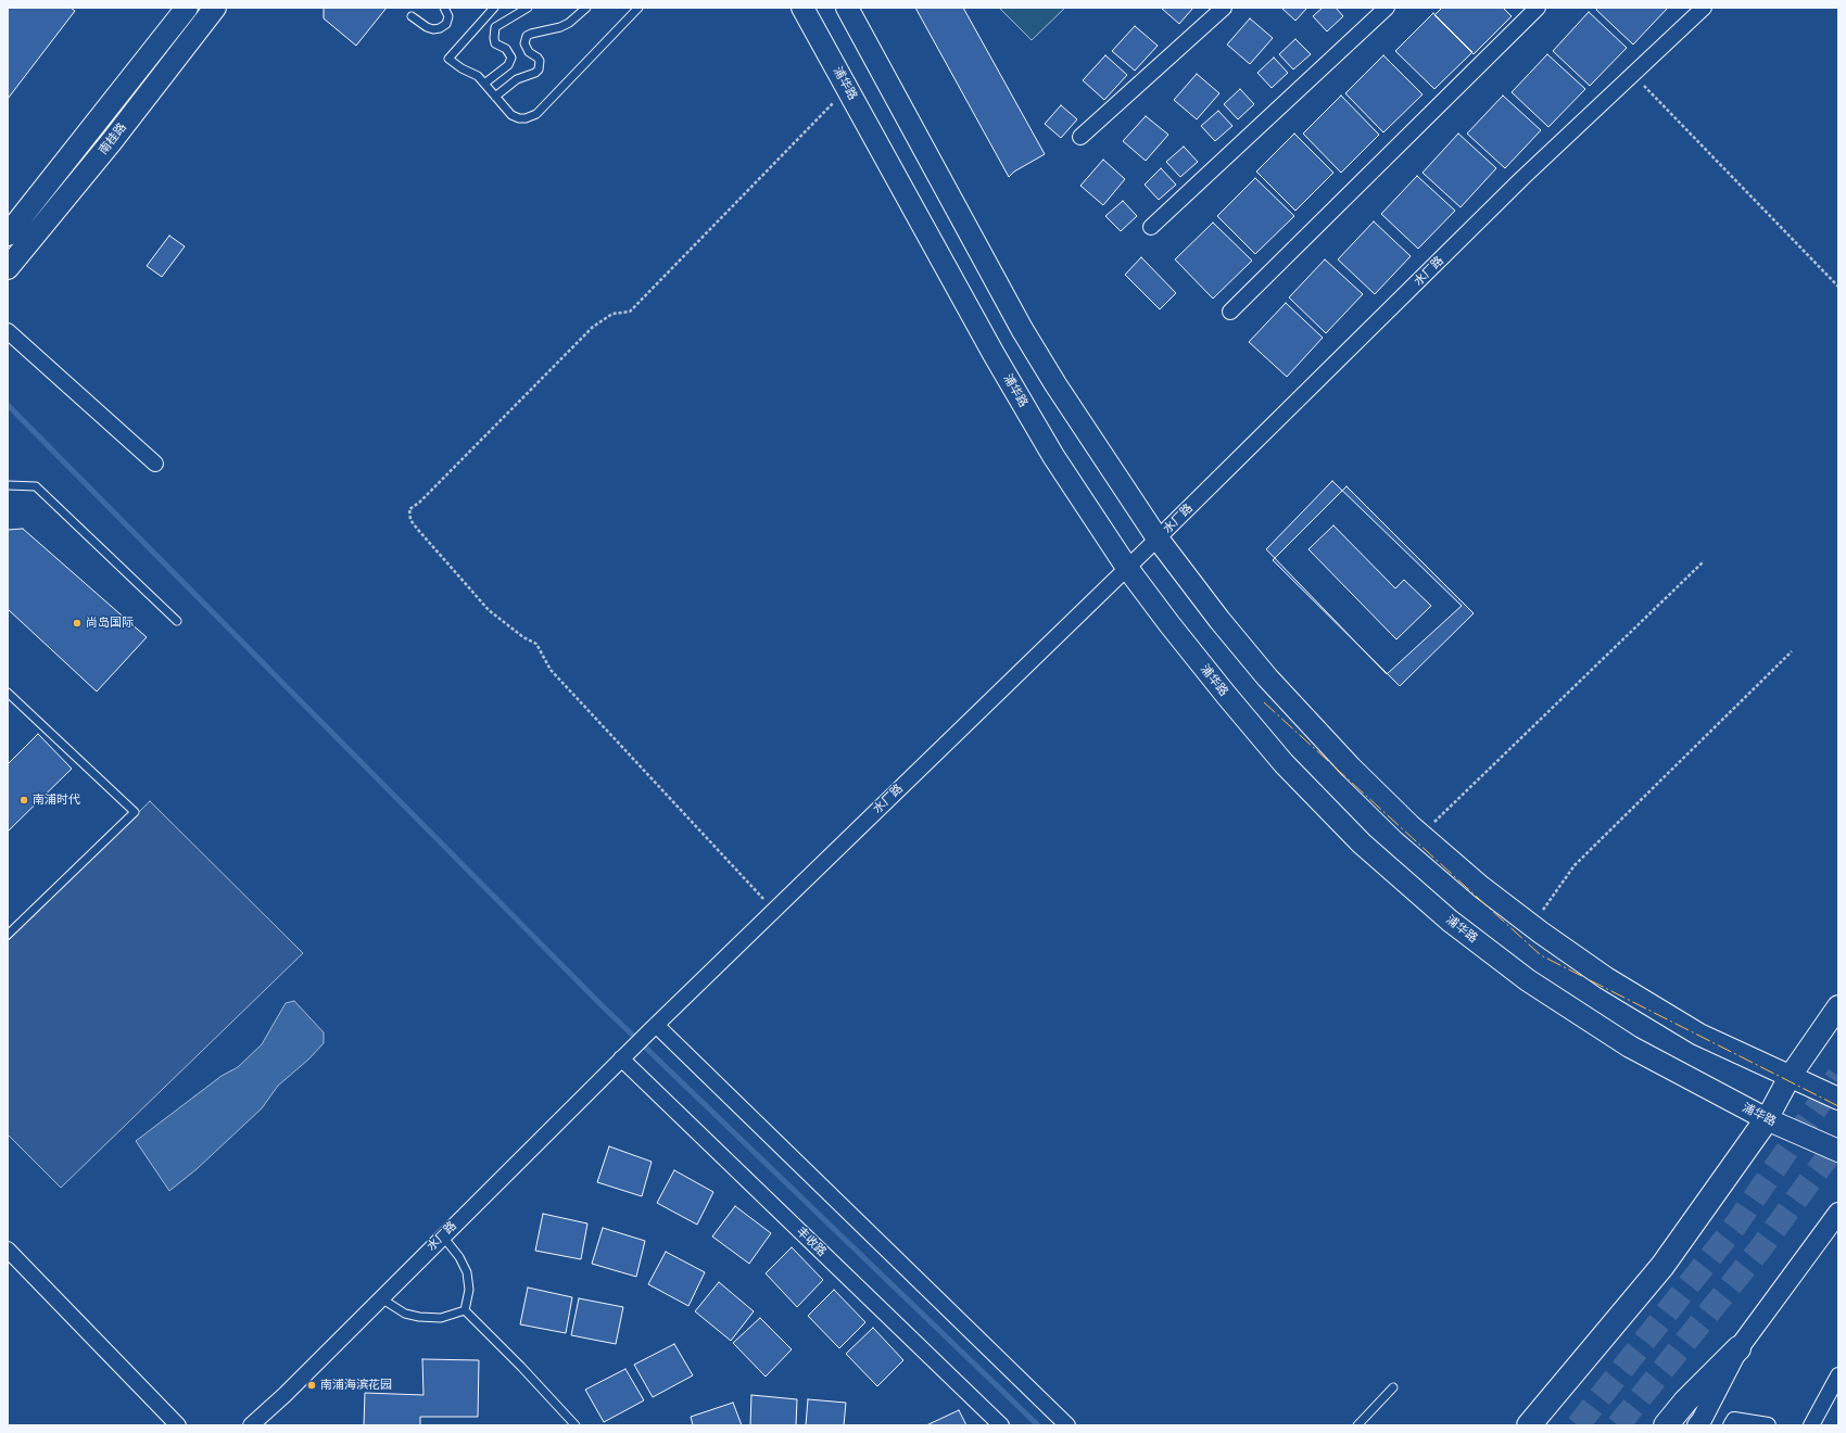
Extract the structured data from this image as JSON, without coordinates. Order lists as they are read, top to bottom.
{
  "streets": {
    "main road": ["浦华路", "南桂路"],
    "street": ["水厂路", "丰收路"]
  },
  "crossings": [
    ["浦华路", "水厂路"],
    ["水厂路", "丰收路"]
  ],
  "places": ["尚岛国际", "南浦时代", "南浦海滨花园"]
}
